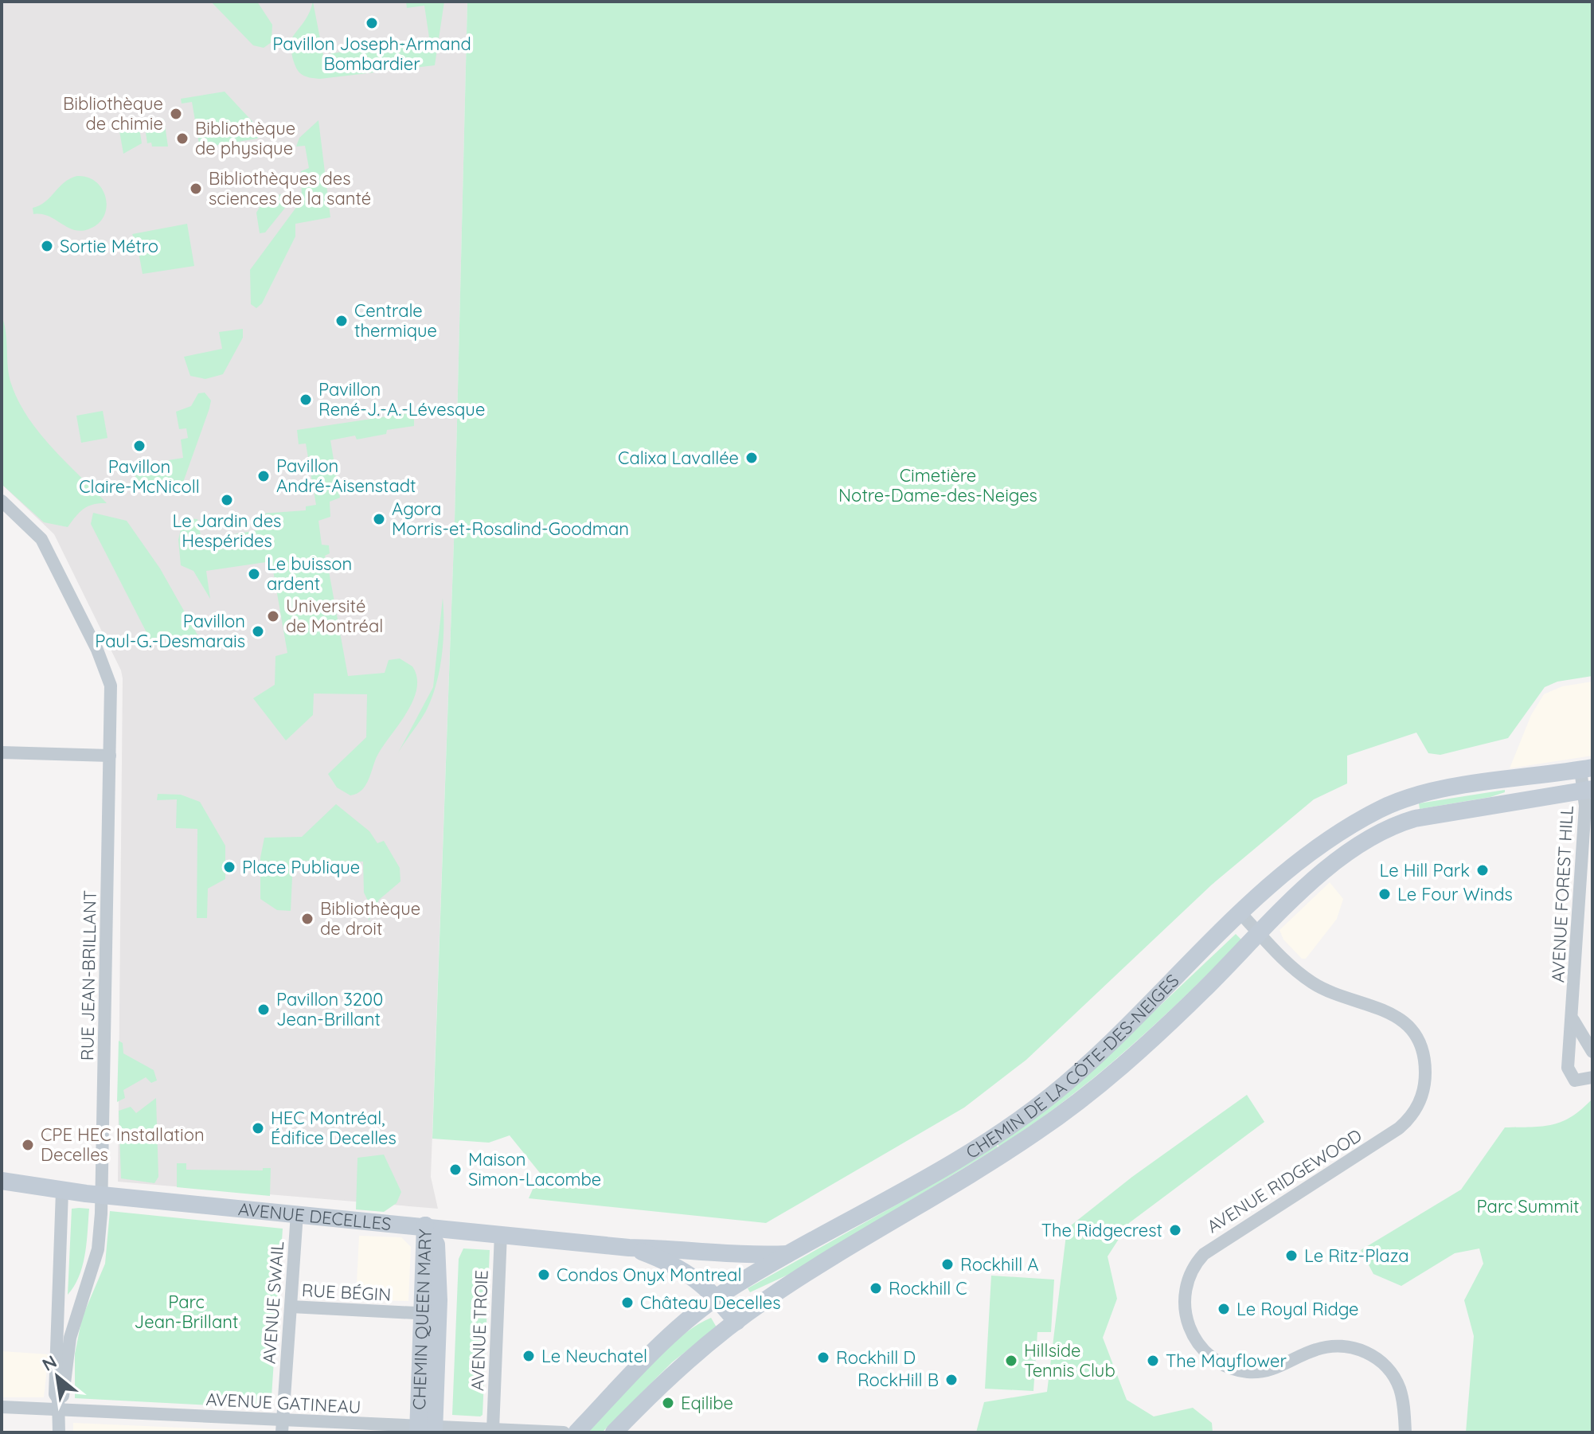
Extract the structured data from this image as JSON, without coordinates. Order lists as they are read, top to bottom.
{
  "streets": {
    "main road": ["CHEMIN DE LA CÔTE-DES-NEIGES", "AVENUE DECELLES", "CHEMIN QUEEN MARY"],
    "street": [
      "AVENUE FOREST HILL",
      "RUE JEAN-BRILLANT",
      "AVENUE RIDGEWOOD",
      "RUE BÉGIN",
      "AVENUE SWAIL",
      "AVENUE TROIE",
      "AVENUE GATINEAU"
    ]
  },
  "crossings": [
    ["AVENUE FOREST HILL", "CHEMIN DE LA CÔTE-DES-NEIGES"],
    ["RUE JEAN-BRILLANT", "AVENUE DECELLES"],
    ["RUE JEAN-BRILLANT", "AVENUE GATINEAU"],
    ["CHEMIN DE LA CÔTE-DES-NEIGES", "AVENUE RIDGEWOOD"],
    ["CHEMIN DE LA CÔTE-DES-NEIGES", "AVENUE DECELLES"],
    ["AVENUE DECELLES", "AVENUE SWAIL"],
    ["AVENUE DECELLES", "CHEMIN QUEEN MARY"],
    ["AVENUE DECELLES", "AVENUE TROIE"],
    ["RUE BÉGIN", "AVENUE SWAIL"],
    ["RUE BÉGIN", "CHEMIN QUEEN MARY"],
    ["AVENUE SWAIL", "AVENUE GATINEAU"],
    ["CHEMIN QUEEN MARY", "AVENUE GATINEAU"],
    ["AVENUE TROIE", "AVENUE GATINEAU"]
  ],
  "parks": ["Cimetière Notre-Dame-des-Neiges", "Parc Summit", "Parc Jean-Brillant"],
  "places": [
    "Pavillon Joseph-Armand Bombardier",
    "Bibliothèque de chimie",
    "Bibliothèque de physique",
    "Bibliothèques des sciences de la santé",
    "Sortie Métro",
    "Centrale thermique",
    "Pavillon René-J.-A.-Lévesque",
    "Pavillon Claire-McNicoll",
    "Calixa Lavallée",
    "Pavillon André-Aisenstadt",
    "Le Jardin des Hespérides",
    "Agora Morris-et-Rosalind-Goodman",
    "Le buisson ardent",
    "Université de Montréal",
    "Pavillon Paul-G.-Desmarais",
    "Place Publique",
    "Le Hill Park",
    "Le Four Winds",
    "Bibliothèque de droit",
    "Pavillon 3200 Jean-Brillant",
    "HEC Montréal, Édifice Decelles",
    "CPE HEC Installation Decelles",
    "Maison Simon-Lacombe",
    "The Ridgecrest",
    "Le Ritz-Plaza",
    "Rockhill A",
    "Condos Onyx Montreal",
    "Rockhill C",
    "Château Decelles",
    "Le Royal Ridge",
    "Le Neuchatel",
    "Rockhill D",
    "Hillside Tennis Club",
    "The Mayflower",
    "RockHill B",
    "Eqilibe"
  ],
  "north": "top left"
}
